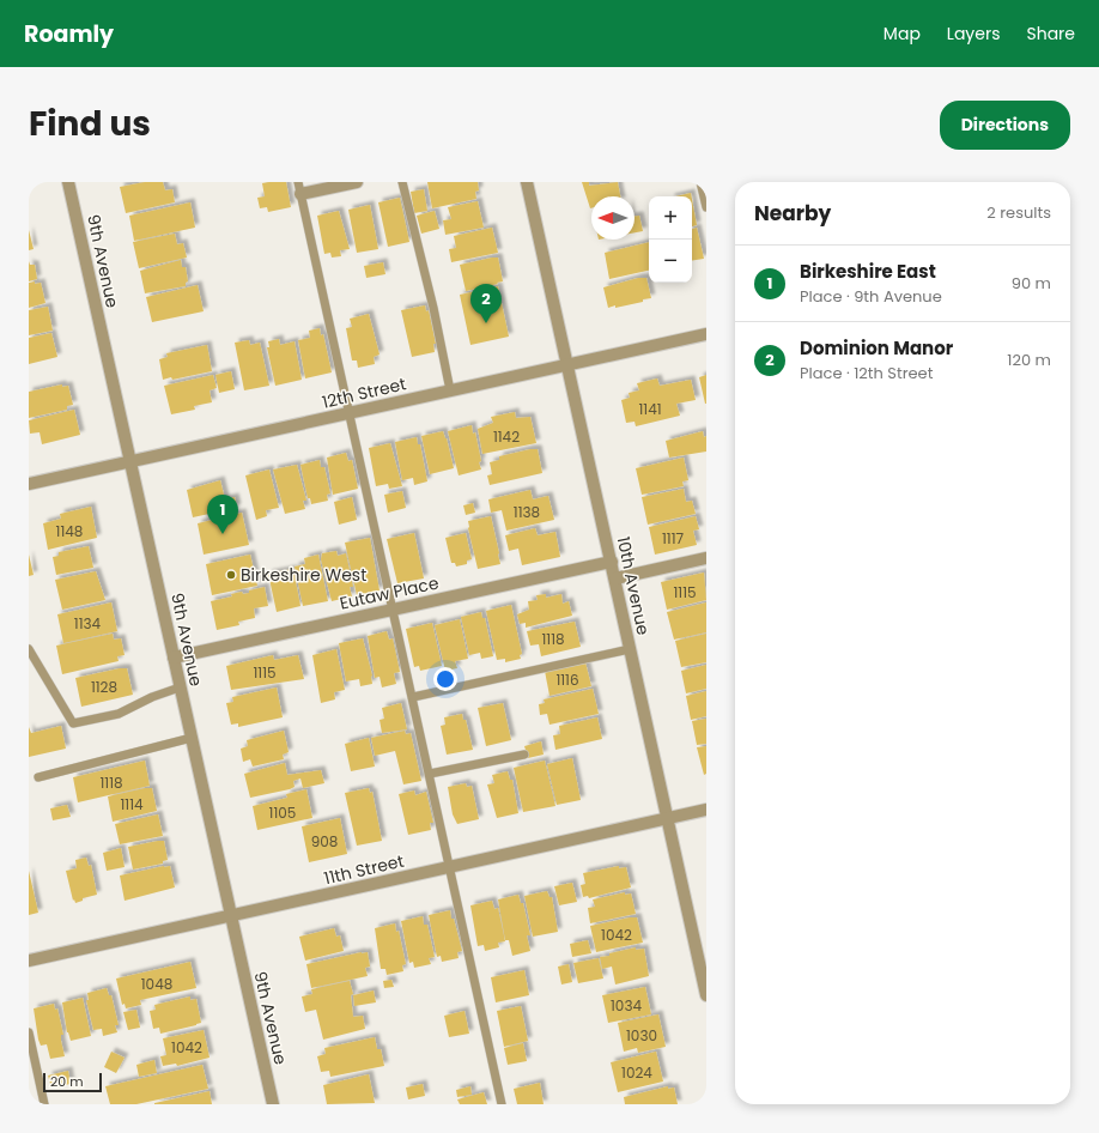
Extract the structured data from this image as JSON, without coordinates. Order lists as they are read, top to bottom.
{
  "streets": {
    "street": [
      "9th Avenue",
      "12th Street",
      "10th Avenue",
      "Eutaw Place",
      "11th Street"
    ]
  },
  "crossings": [
    ["9th Avenue", "12th Street"],
    ["9th Avenue", "Eutaw Place"],
    ["9th Avenue", "11th Street"],
    ["12th Street", "10th Avenue"],
    ["10th Avenue", "Eutaw Place"],
    ["10th Avenue", "11th Street"]
  ],
  "places": ["Birkeshire West"],
  "house_numbers": [
    "1141",
    "1142",
    "1138",
    "1148",
    "1117",
    "1115",
    "1134",
    "1118",
    "1115",
    "1116",
    "1128",
    "1118",
    "1114",
    "1105",
    "908",
    "1042",
    "1048",
    "1034",
    "1030",
    "1042",
    "1024"
  ],
  "scale_bar": "20 m",
  "north": "left",
  "page": {
    "header": "Roamly",
    "nav": ["Map", "Layers", "Share"],
    "title": "Find us",
    "buttons": "Directions",
    "heading": ["Nearby", "2 results"],
    "map_buttons": ["+", "−"],
    "list": [
      {
        "mark": "1",
        "name": "Birkeshire East",
        "note": "Place · 9th Avenue",
        "value": "90 m"
      },
      {
        "mark": "2",
        "name": "Dominion Manor",
        "note": "Place · 12th Street",
        "value": "120 m"
      }
    ],
    "pins": ["2", "1"],
    "scale": "20 m"
  }
}
